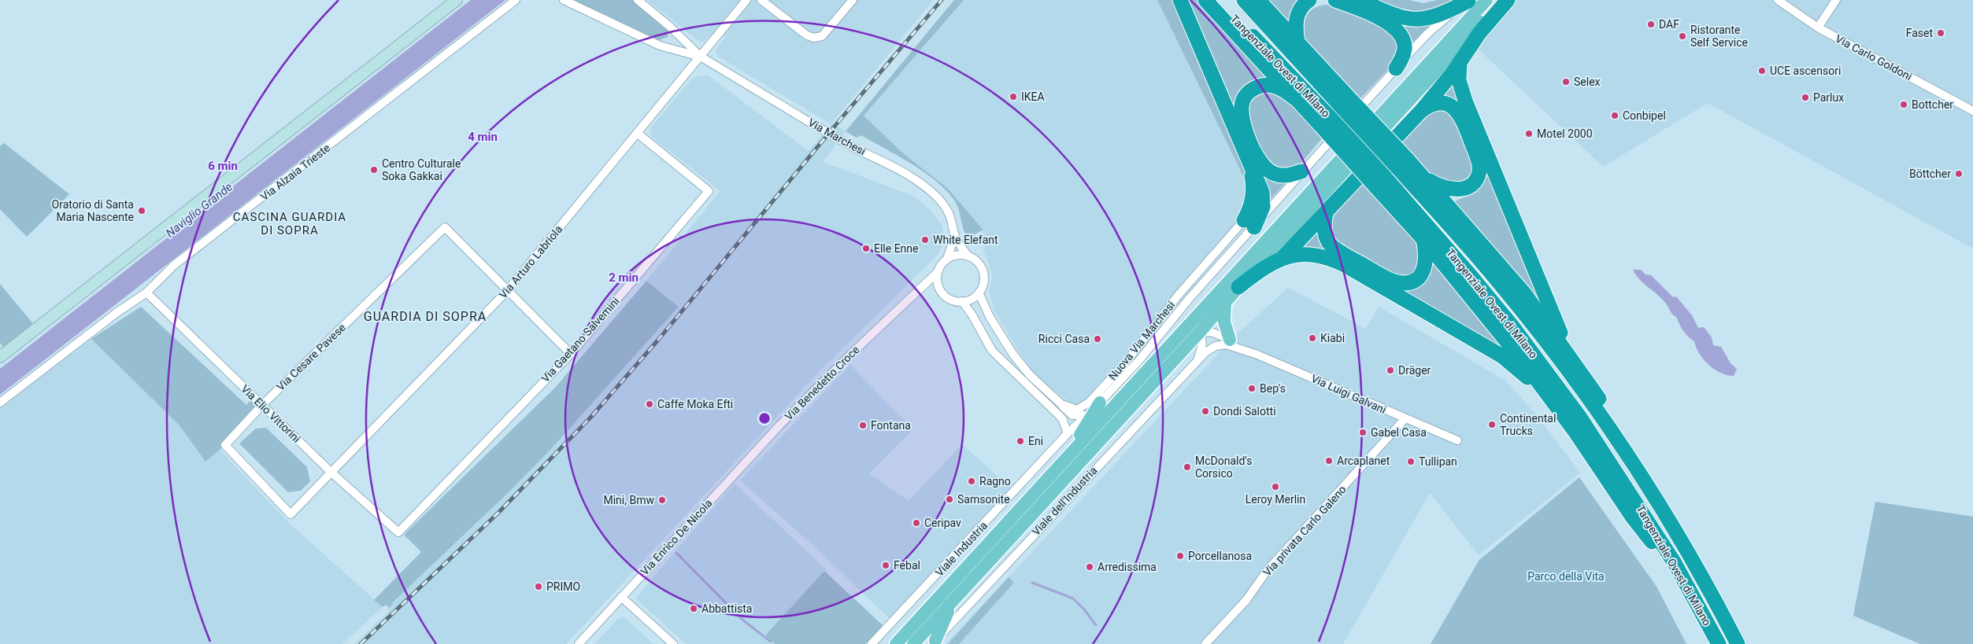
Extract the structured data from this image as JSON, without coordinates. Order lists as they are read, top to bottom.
{
  "streets": {
    "highway": ["Tangenziale Ovest di Milano"],
    "street": [
      "Via Carlo Goldoni",
      "Via Marchesi",
      "Via Alzaia Trieste",
      "Via Arturo Labriola",
      "Via Gaetano Salvemini",
      "Nuova Via Marchesi",
      "Via Cesare Pavese",
      "Via Benedetto Croce",
      "Via Luigi Galvani",
      "Via Elio Vittorini",
      "Viale dell'Industria",
      "Via privata Carlo Galeno",
      "Via Enrico De Nicola",
      "Viale Industria"
    ]
  },
  "crossings": [
    ["Via Marchesi", "Via Arturo Labriola"],
    ["Via Alzaia Trieste", "Via Elio Vittorini"],
    ["Via Arturo Labriola", "Via Gaetano Salvemini"],
    ["Via Arturo Labriola", "Via Cesare Pavese"],
    ["Via Arturo Labriola", "Via Elio Vittorini"],
    ["Via Gaetano Salvemini", "Via Elio Vittorini"],
    ["Nuova Via Marchesi", "Viale Industria"],
    ["Via Cesare Pavese", "Via Elio Vittorini"],
    ["Via Benedetto Croce", "Via Enrico De Nicola"],
    ["Via Luigi Galvani", "Viale dell'Industria"],
    ["Via Luigi Galvani", "Via privata Carlo Galeno"]
  ],
  "districts": ["CASCINA GUARDIA DI SOPRA", "GUARDIA DI SOPRA"],
  "water": ["Naviglio Grande"],
  "parks": ["Parco della Vita"],
  "places": [
    "DAF",
    "Faset",
    "Ristorante Self Service",
    "UCE ascensori",
    "Selex",
    "IKEA",
    "Parlux",
    "Bottcher",
    "Conbipel",
    "Motel 2000",
    "Centro Culturale Soka Gakkai",
    "Böttcher",
    "Oratorio di Santa Maria Nascente",
    "White Elefant",
    "Elle Enne",
    "Kiabi",
    "Ricci Casa",
    "Dräger",
    "Bep's",
    "Caffe Moka Efti",
    "Dondi Salotti",
    "Continental Trucks",
    "Fontana",
    "Gabel Casa",
    "Eni",
    "Arcaplanet",
    "Tullipan",
    "McDonald's Corsico",
    "Ragno",
    "Leroy Merlin",
    "Samsonite",
    "Mini, Bmw",
    "Ceripav",
    "Porcellanosa",
    "Febal",
    "Arredissima",
    "PRIMO",
    "Abbattista"
  ],
  "rings": ["4 min", "6 min", "2 min"]
}
